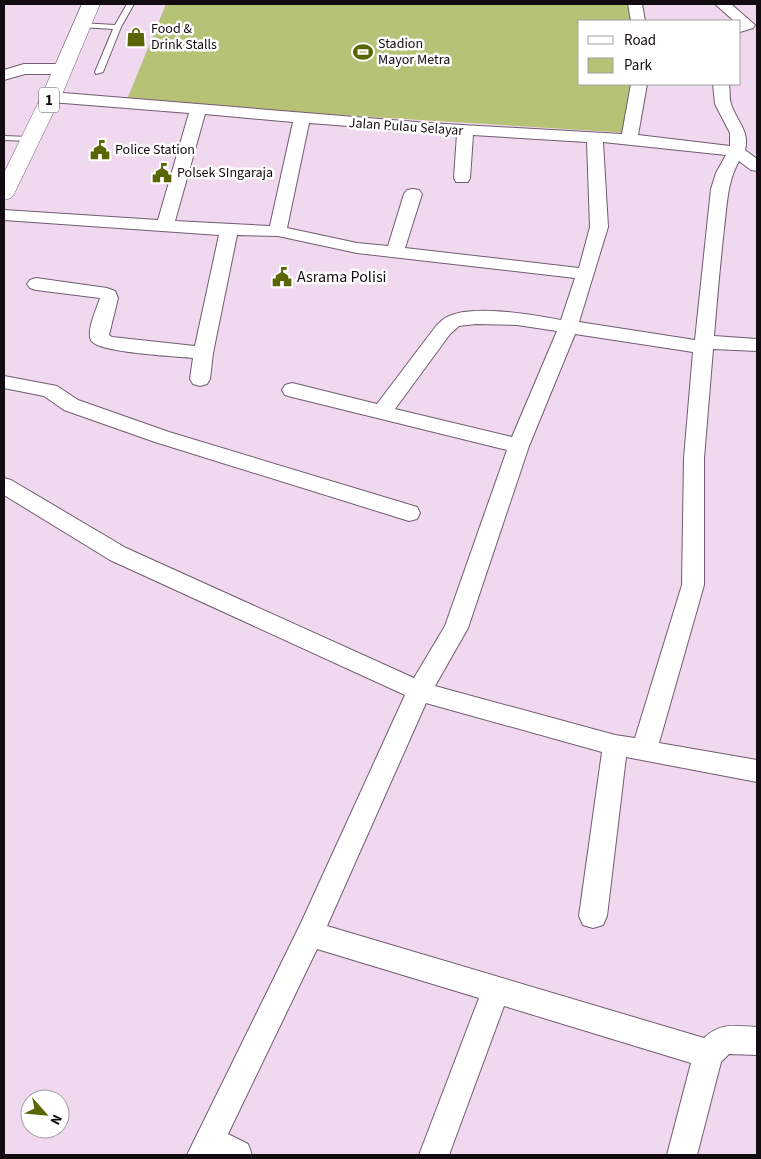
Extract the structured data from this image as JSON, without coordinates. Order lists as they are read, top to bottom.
{
  "streets": {
    "highway": ["1"],
    "street": ["Jalan Pulau Selayar"]
  },
  "crossings": [
    ["1", "Jalan Pulau Selayar"]
  ],
  "places": {
    "shop": ["Food & Drink Stalls"],
    "sports": ["Stadion Mayor Metra"],
    "public building": ["Police Station", "Polsek SIngaraja", "Asrama Polisi"]
  },
  "legend": ["Road", "Park"],
  "north": "bottom right"
}
